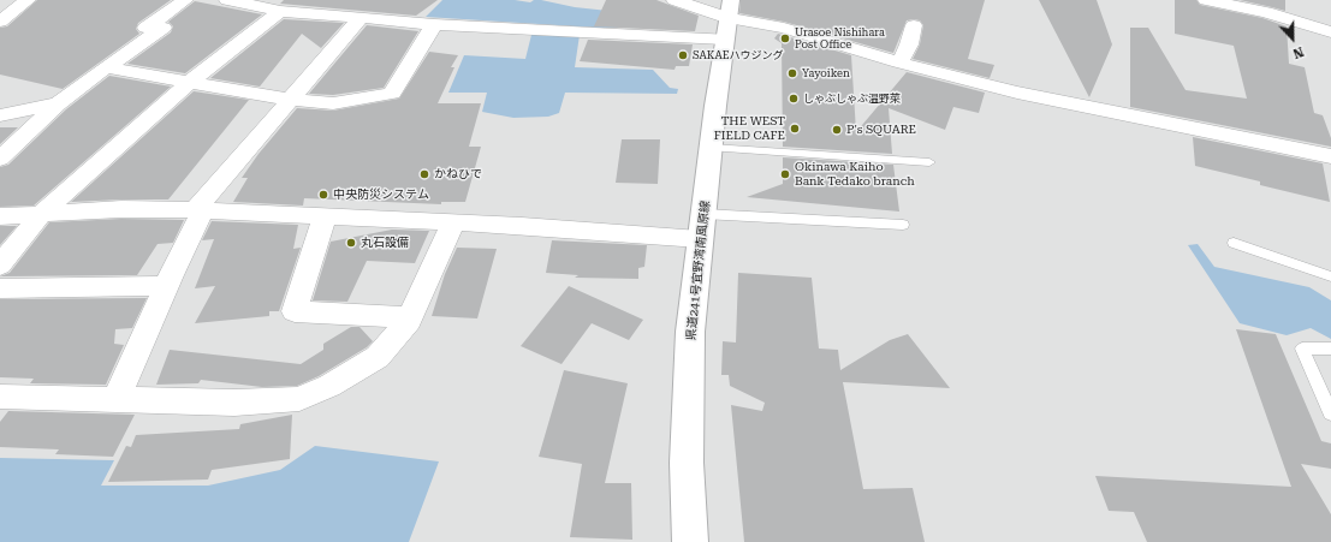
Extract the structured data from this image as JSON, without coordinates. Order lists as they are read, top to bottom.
{
  "streets": {
    "main road": ["県道241号宜野湾南風原線"]
  },
  "places": [
    "Urasoe Nishihara Post Office",
    "SAKAEハウジング",
    "Yayoiken",
    "しゃぶしゃぶ温野菜",
    "THE WEST FIELD CAFE",
    "P's SQUARE",
    "かねひで",
    "Okinawa Kaiho Bank Tedako branch",
    "中央防災システム",
    "丸石設備"
  ],
  "north": "bottom"
}
